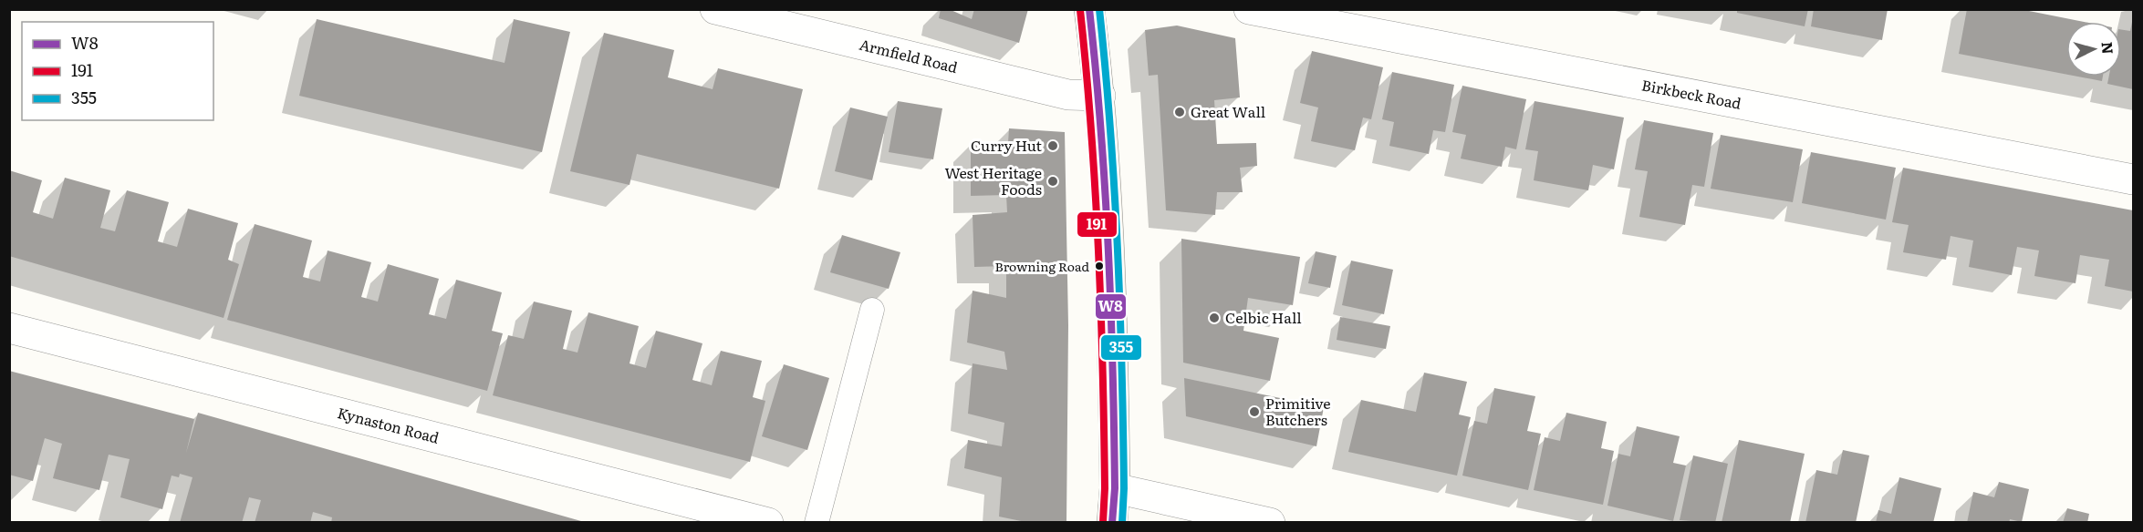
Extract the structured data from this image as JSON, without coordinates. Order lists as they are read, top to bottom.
{
  "streets": {
    "street": ["Armfield Road", "Birkbeck Road", "Kynaston Road"]
  },
  "places": [
    "Great Wall",
    "Curry Hut",
    "West Heritage Foods",
    "Browning Road",
    "Celbic Hall",
    "Primitive Butchers"
  ],
  "lines": ["transit line W8", "transit line 355", "transit line 191"],
  "legend": ["W8", "191", "355"],
  "north": "right"
}
